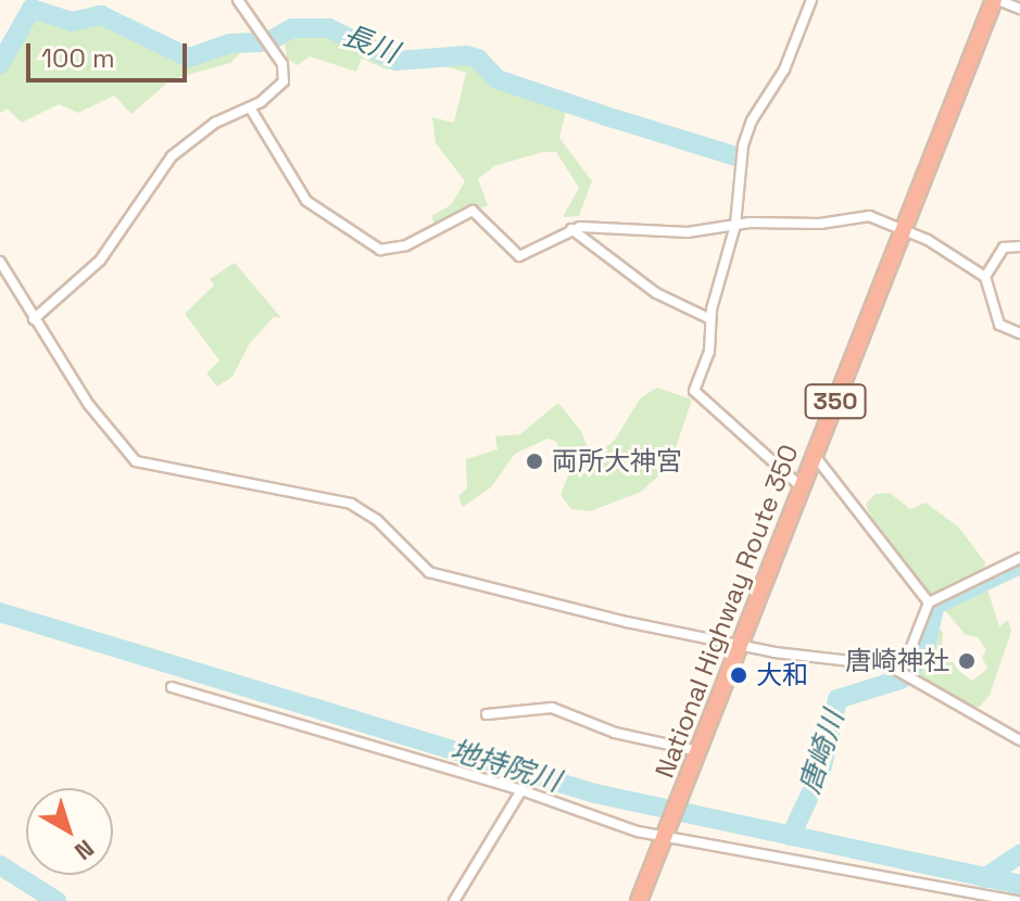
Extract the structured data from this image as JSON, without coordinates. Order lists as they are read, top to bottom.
{
  "streets": {
    "highway": ["350", "National Highway Route 350"]
  },
  "water": ["長川", "唐崎川", "地持院川"],
  "places": ["両所大神宮", "唐崎神社", "大和"],
  "scale_bar": "100 m",
  "north": "bottom right"
}
